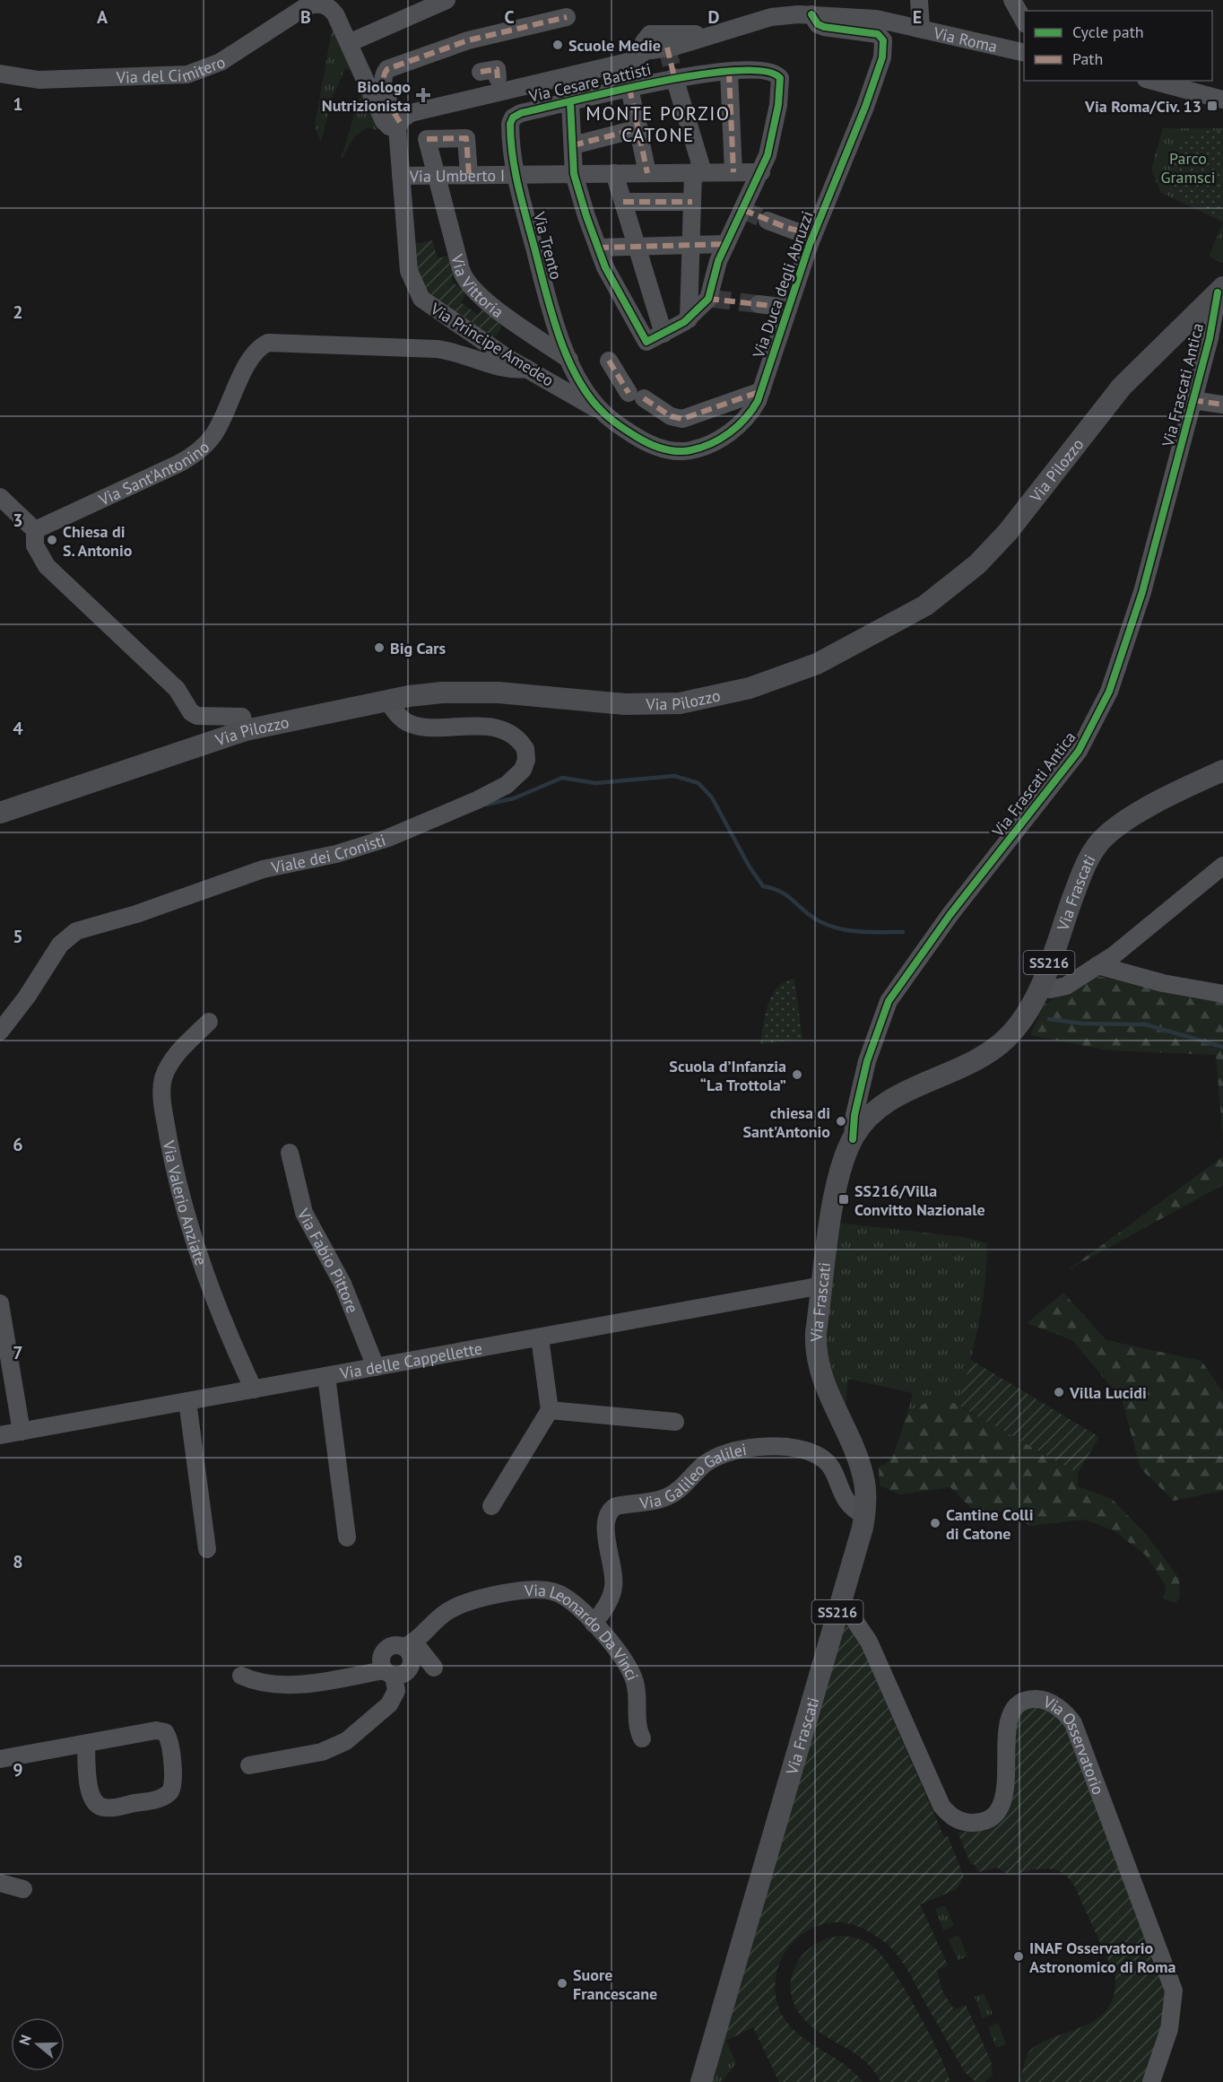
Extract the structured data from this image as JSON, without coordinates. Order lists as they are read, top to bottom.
{
  "streets": {
    "main road": ["Via Pilozzo", "Via Frascati", "SS216"],
    "street": [
      "Via Roma",
      "Via del Cimitero",
      "Via Cesare Battisti",
      "Via Umberto I",
      "Via Trento",
      "Via Vittoria",
      "Via Duca degli Abruzzi",
      "Via Principe Amedeo",
      "Via Frascati Antica",
      "Via Sant'Antonino",
      "Viale dei Cronisti",
      "Via Valerio Anziate",
      "Via Fabio Pittore",
      "Via delle Cappellette",
      "Via Galileo Galilei",
      "Via Leonardo Da Vinci",
      "Via Osservatorio"
    ]
  },
  "crossings": [
    ["Via Roma", "Via Duca degli Abruzzi"],
    ["Via Roma", "Via Principe Amedeo"],
    ["Via Cesare Battisti", "Via Umberto I"],
    ["Via Cesare Battisti", "Via Trento"],
    ["Via Umberto I", "Via Trento"],
    ["Via Umberto I", "Via Vittoria"],
    ["Via Umberto I", "Via Principe Amedeo"],
    ["Via Trento", "Via Vittoria"],
    ["Via Trento", "Via Duca degli Abruzzi"],
    ["Via Duca degli Abruzzi", "Via Principe Amedeo"],
    ["Via Principe Amedeo", "Via Sant'Antonino"],
    ["Via Frascati Antica", "Via Pilozzo"],
    ["Via Frascati Antica", "Via Frascati"],
    ["Via Pilozzo", "Viale dei Cronisti"],
    ["Via Frascati", "Via delle Cappellette"],
    ["Via Frascati", "Via Galileo Galilei"],
    ["Via Frascati", "Via Osservatorio"],
    ["Via Valerio Anziate", "Via delle Cappellette"],
    ["Via Fabio Pittore", "Via delle Cappellette"],
    ["Via Galileo Galilei", "Via Leonardo Da Vinci"]
  ],
  "districts": ["MONTE PORZIO CATONE"],
  "parks": ["Parco Gramsci"],
  "places": {
    "other": [
      "Scuole Medie",
      "Chiesa di S. Antonio",
      "Big Cars",
      "Scuola d’Infanzia “La Trottola”",
      "chiesa di Sant'Antonio",
      "Villa Lucidi",
      "Cantine Colli di Catone",
      "INAF Osservatorio Astronomico di Roma",
      "Suore Francescane"
    ],
    "health": ["Biologo Nutrizionista"],
    "transit": ["Via Roma/Civ. 13", "SS216/Villa Convitto Nazionale"]
  },
  "legend": ["Cycle path", "Path"],
  "north": "left",
  "grid": {
    "columns": [
      "A",
      "B",
      "C",
      "D",
      "E"
    ],
    "rows": [
      "1",
      "2",
      "3",
      "4",
      "5",
      "6",
      "7",
      "8",
      "9"
    ]
  }
}
